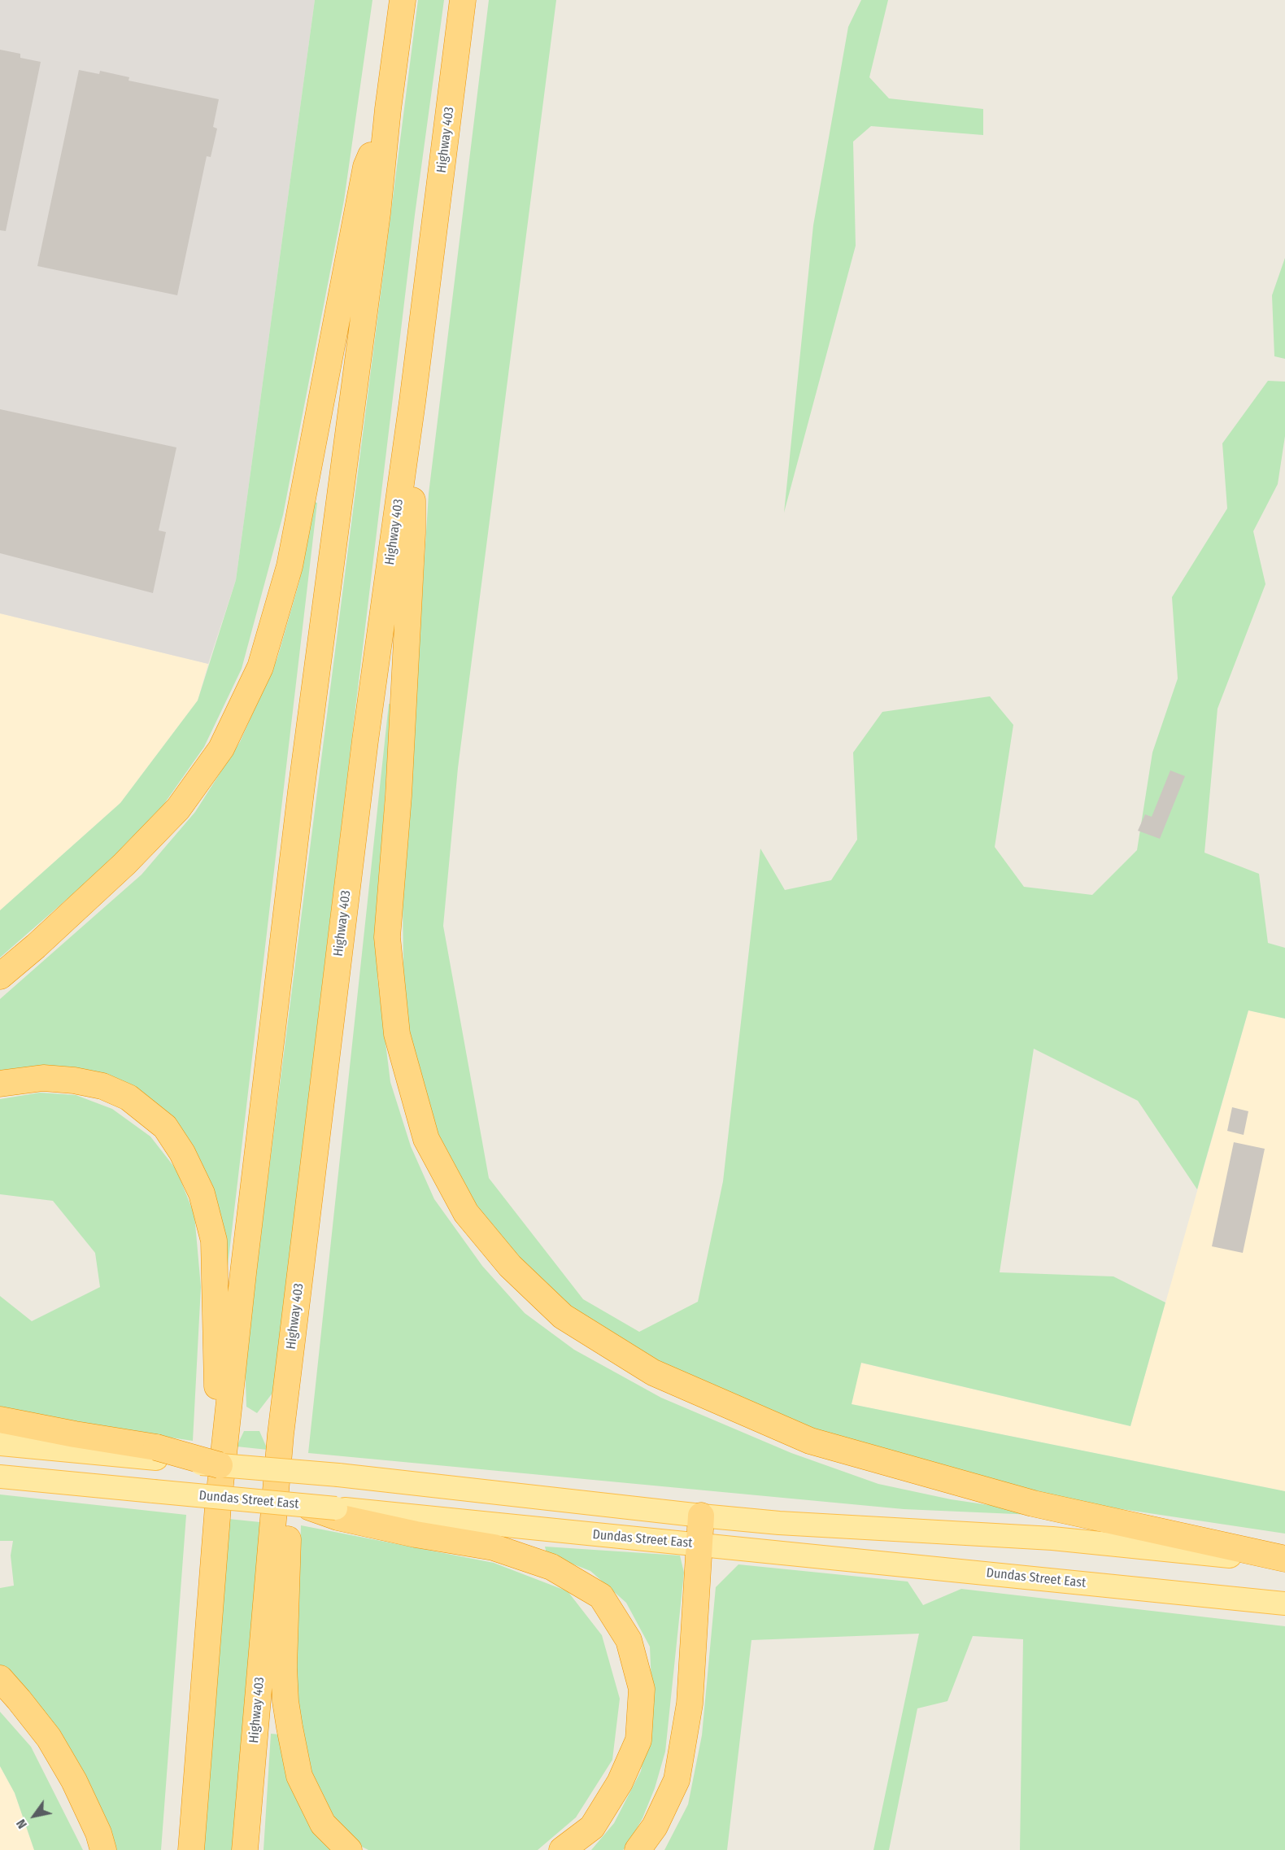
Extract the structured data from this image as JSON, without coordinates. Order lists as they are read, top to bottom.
{
  "streets": {
    "highway": ["Highway 403"],
    "main road": ["Dundas Street East"]
  },
  "north": "bottom left"
}
